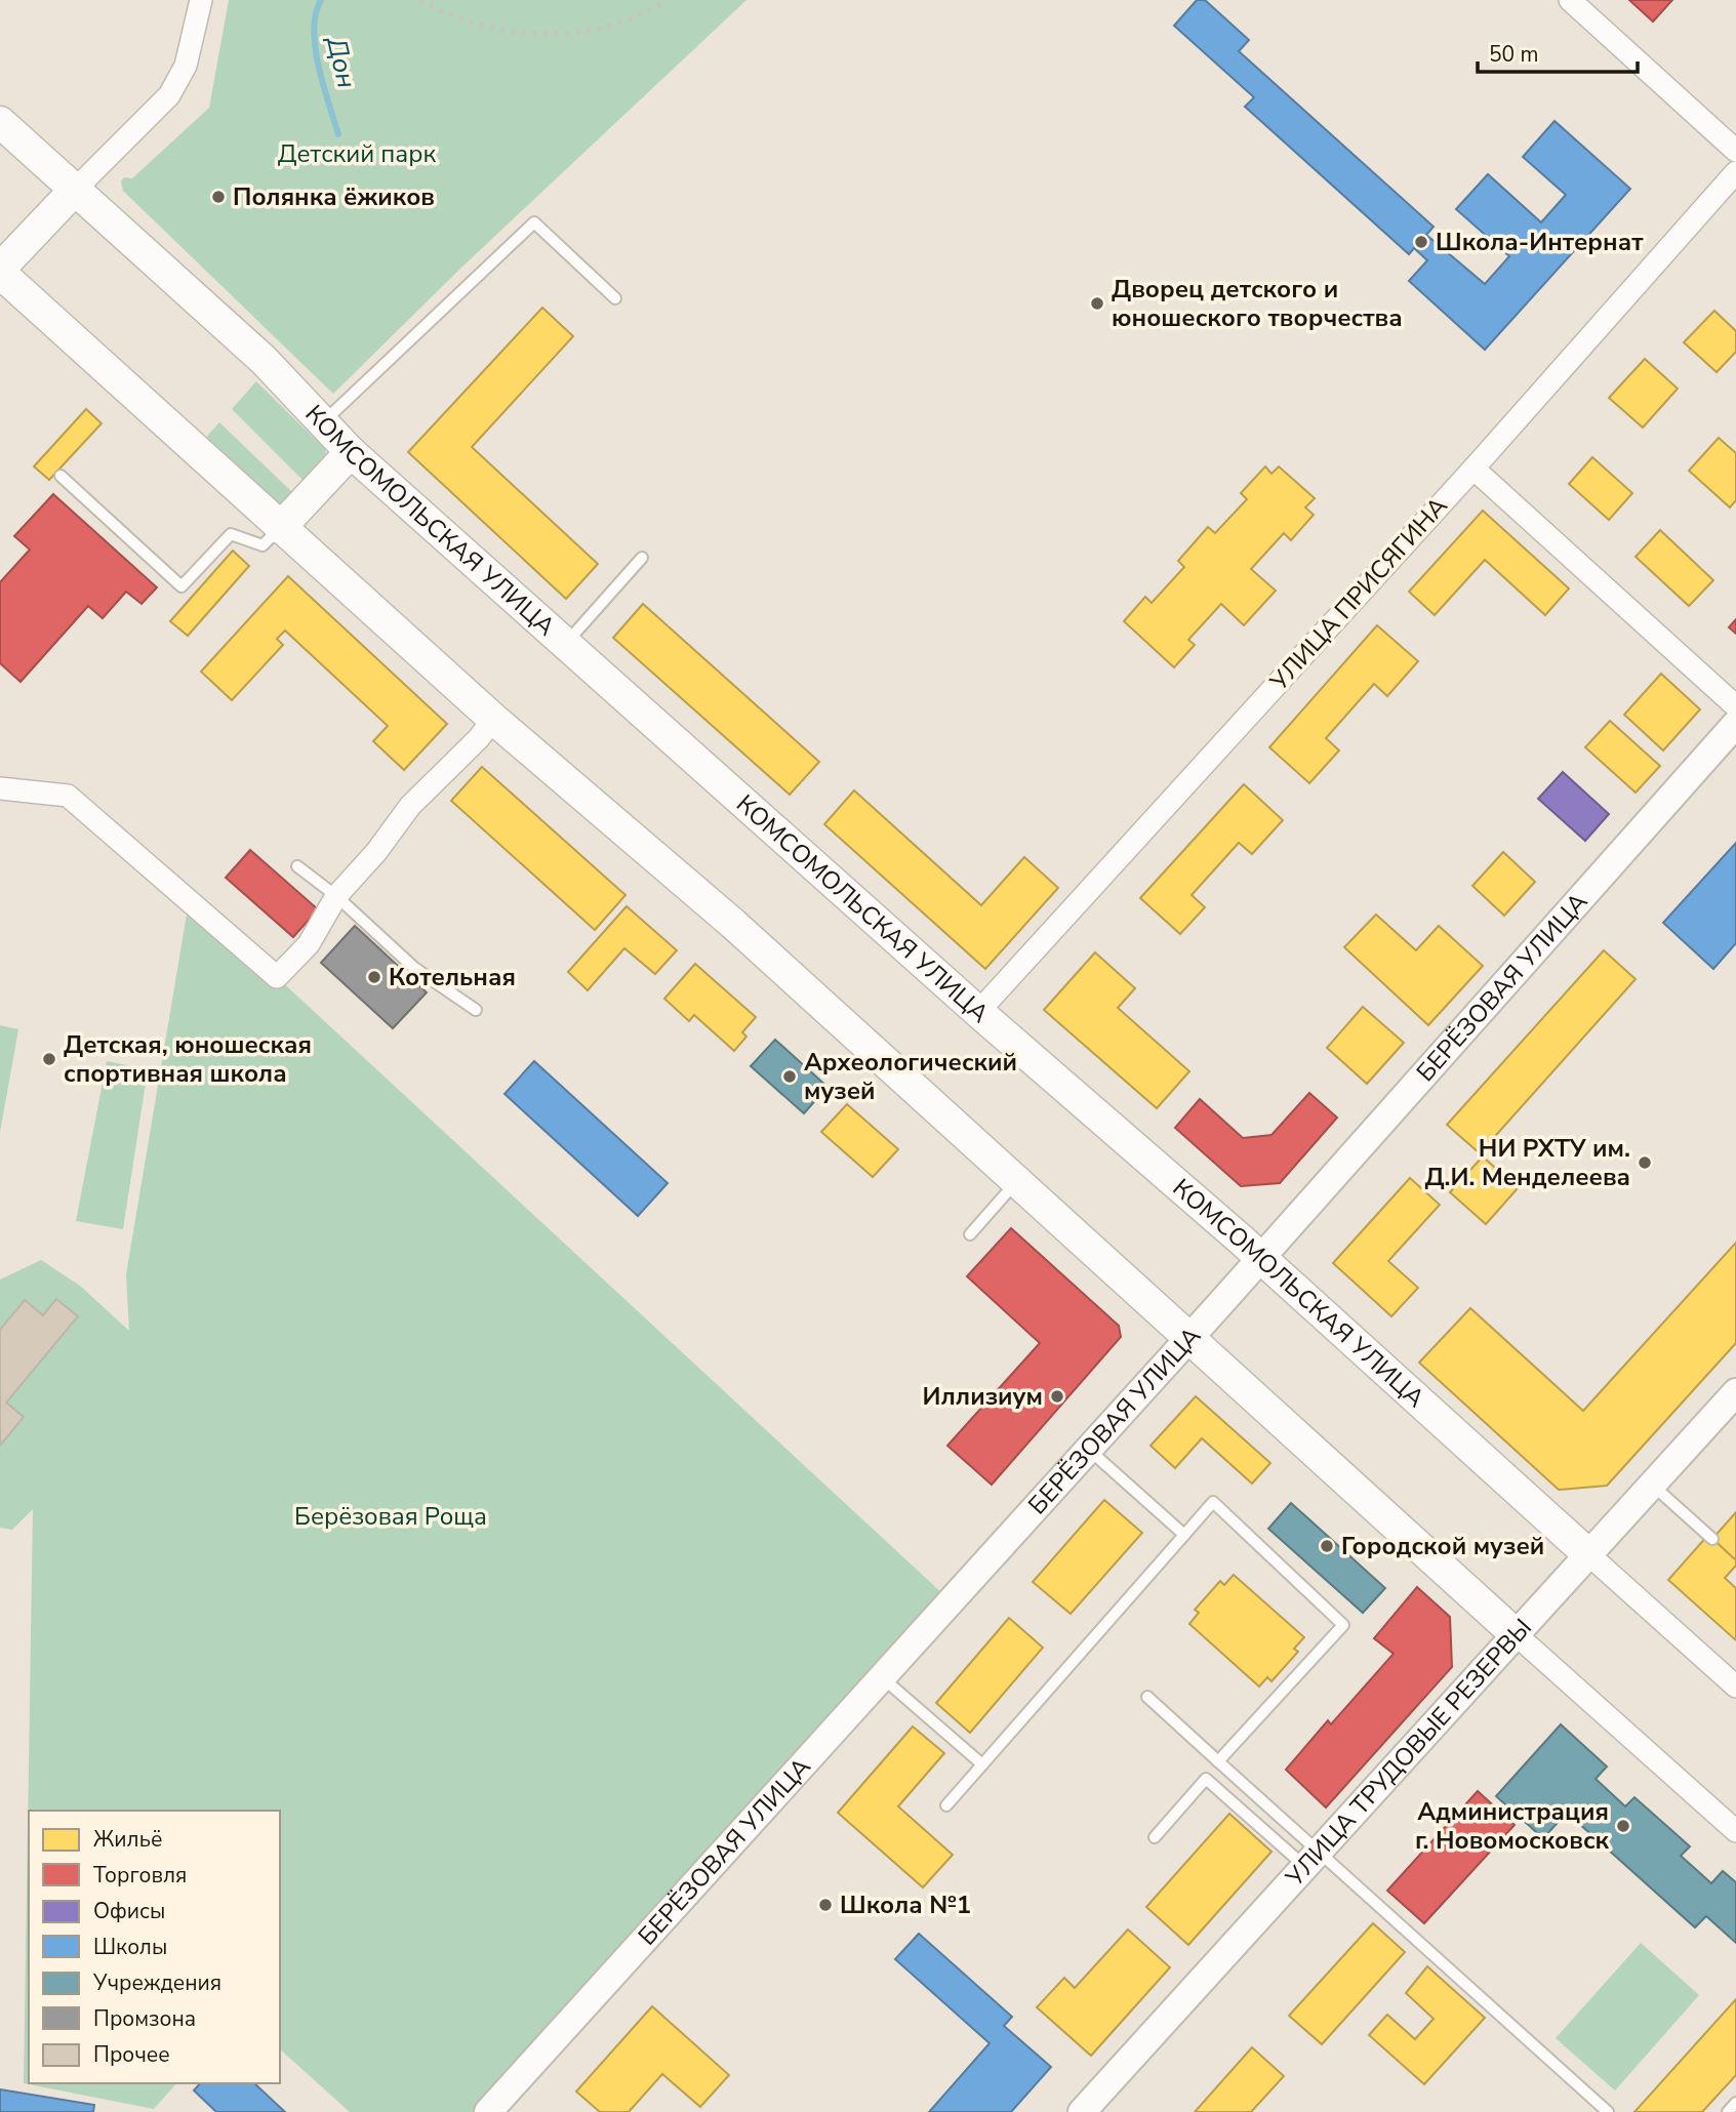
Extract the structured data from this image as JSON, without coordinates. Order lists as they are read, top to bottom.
{
  "streets": {
    "main road": ["КОМСОМОЛЬСКАЯ УЛИЦА"],
    "street": ["УЛИЦА ПРИСЯГИНА", "БЕРЁЗОВАЯ УЛИЦА", "УЛИЦА ТРУДОВЫЕ РЕЗЕРВЫ"]
  },
  "crossings": [
    ["КОМСОМОЛЬСКАЯ УЛИЦА", "УЛИЦА ПРИСЯГИНА"],
    ["КОМСОМОЛЬСКАЯ УЛИЦА", "БЕРЁЗОВАЯ УЛИЦА"],
    ["КОМСОМОЛЬСКАЯ УЛИЦА", "УЛИЦА ТРУДОВЫЕ РЕЗЕРВЫ"]
  ],
  "water": ["Дон"],
  "parks": ["Детский парк", "Берёзовая Роща"],
  "places": [
    "Полянка ёжиков",
    "Школа-Интернат",
    "Дворец детского и юношеского творчества",
    "Котельная",
    "Детская, юношеская спортивная школа",
    "Археологический музей",
    "НИ РХТУ им. Д.И. Менделеева",
    "Иллизиум",
    "Городской музей",
    "Администрация г. Новомосковск",
    "Школа №1"
  ],
  "legend": [
    "Жильё",
    "Торговля",
    "Офисы",
    "Школы",
    "Учреждения",
    "Промзона",
    "Прочее"
  ],
  "scale_bar": "50 m"
}
